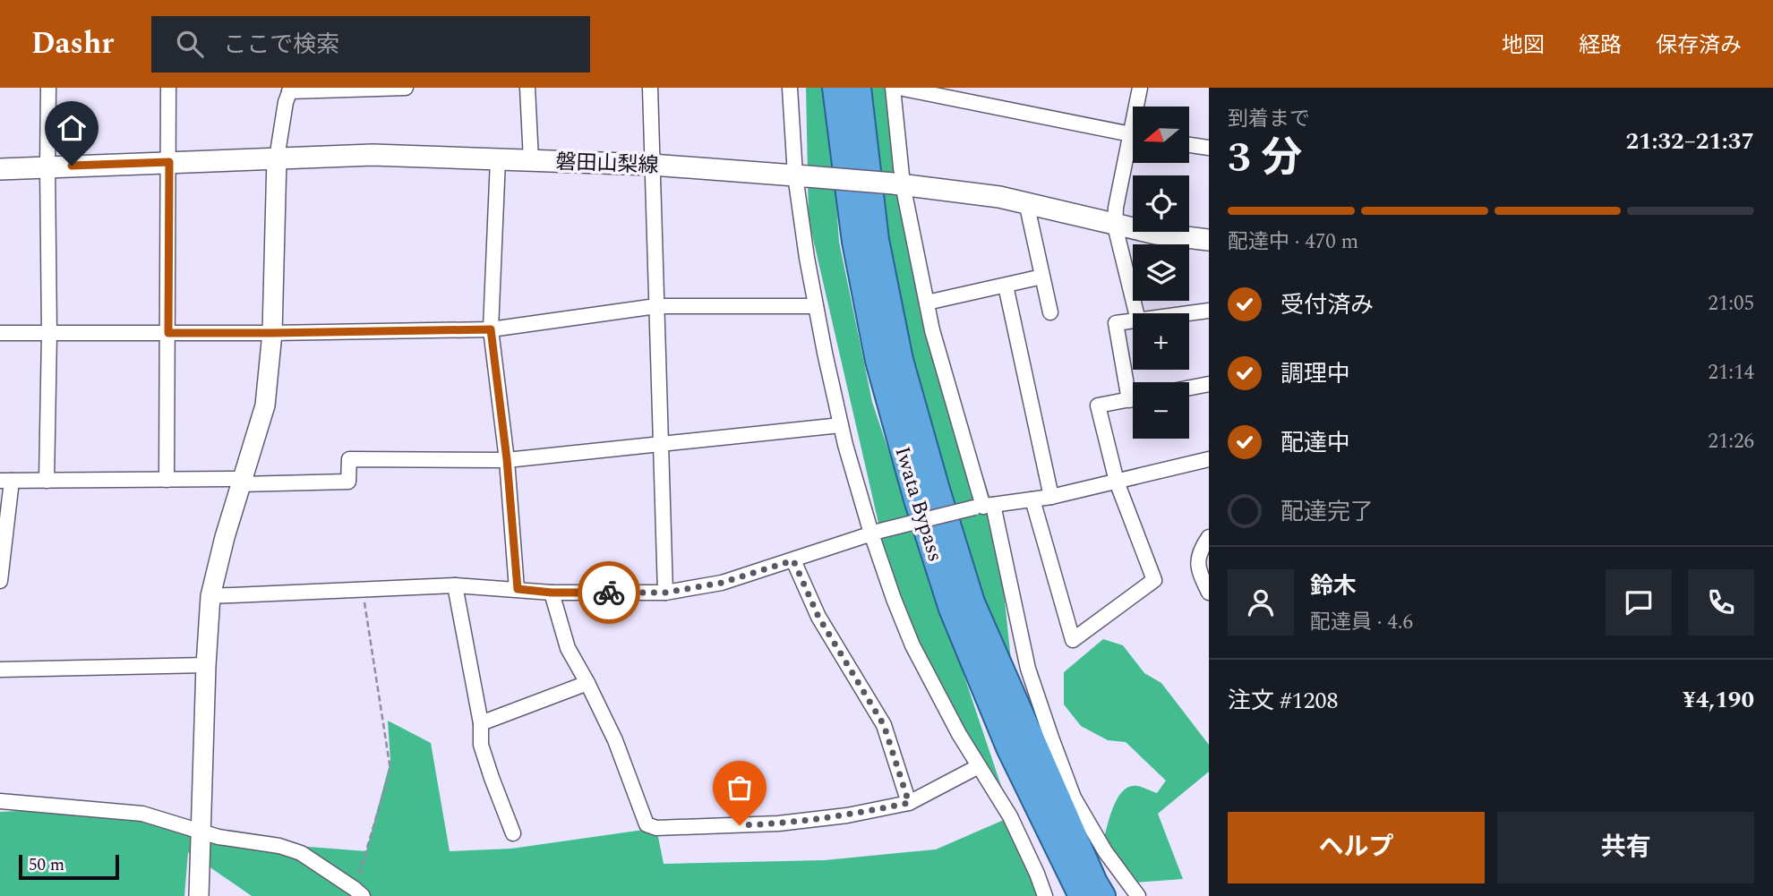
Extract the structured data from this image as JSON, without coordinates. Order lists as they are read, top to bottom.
{
  "streets": {
    "highway": ["Iwata Bypass"],
    "main road": ["磐田山梨線"]
  },
  "scale_bar": "50 m",
  "north": "left",
  "page": {
    "header": "Dashr",
    "search": "ここで検索",
    "nav": ["地図", "経路", "保存済み"],
    "heading": ["3 分", "到着まで", "21:32–21:37"],
    "panel": [
      "鈴木",
      "配達員 · 4.6",
      "注文 #1208",
      "¥4,190"
    ],
    "map_buttons": ["+", "−"],
    "bar": "配達中 · 470 m",
    "list": [
      ["受付済み", "21:05"],
      ["調理中", "21:14"],
      ["配達中", "21:26"],
      "配達完了"
    ],
    "buttons": ["ヘルプ", "共有"],
    "scale": "50 m"
  }
}
